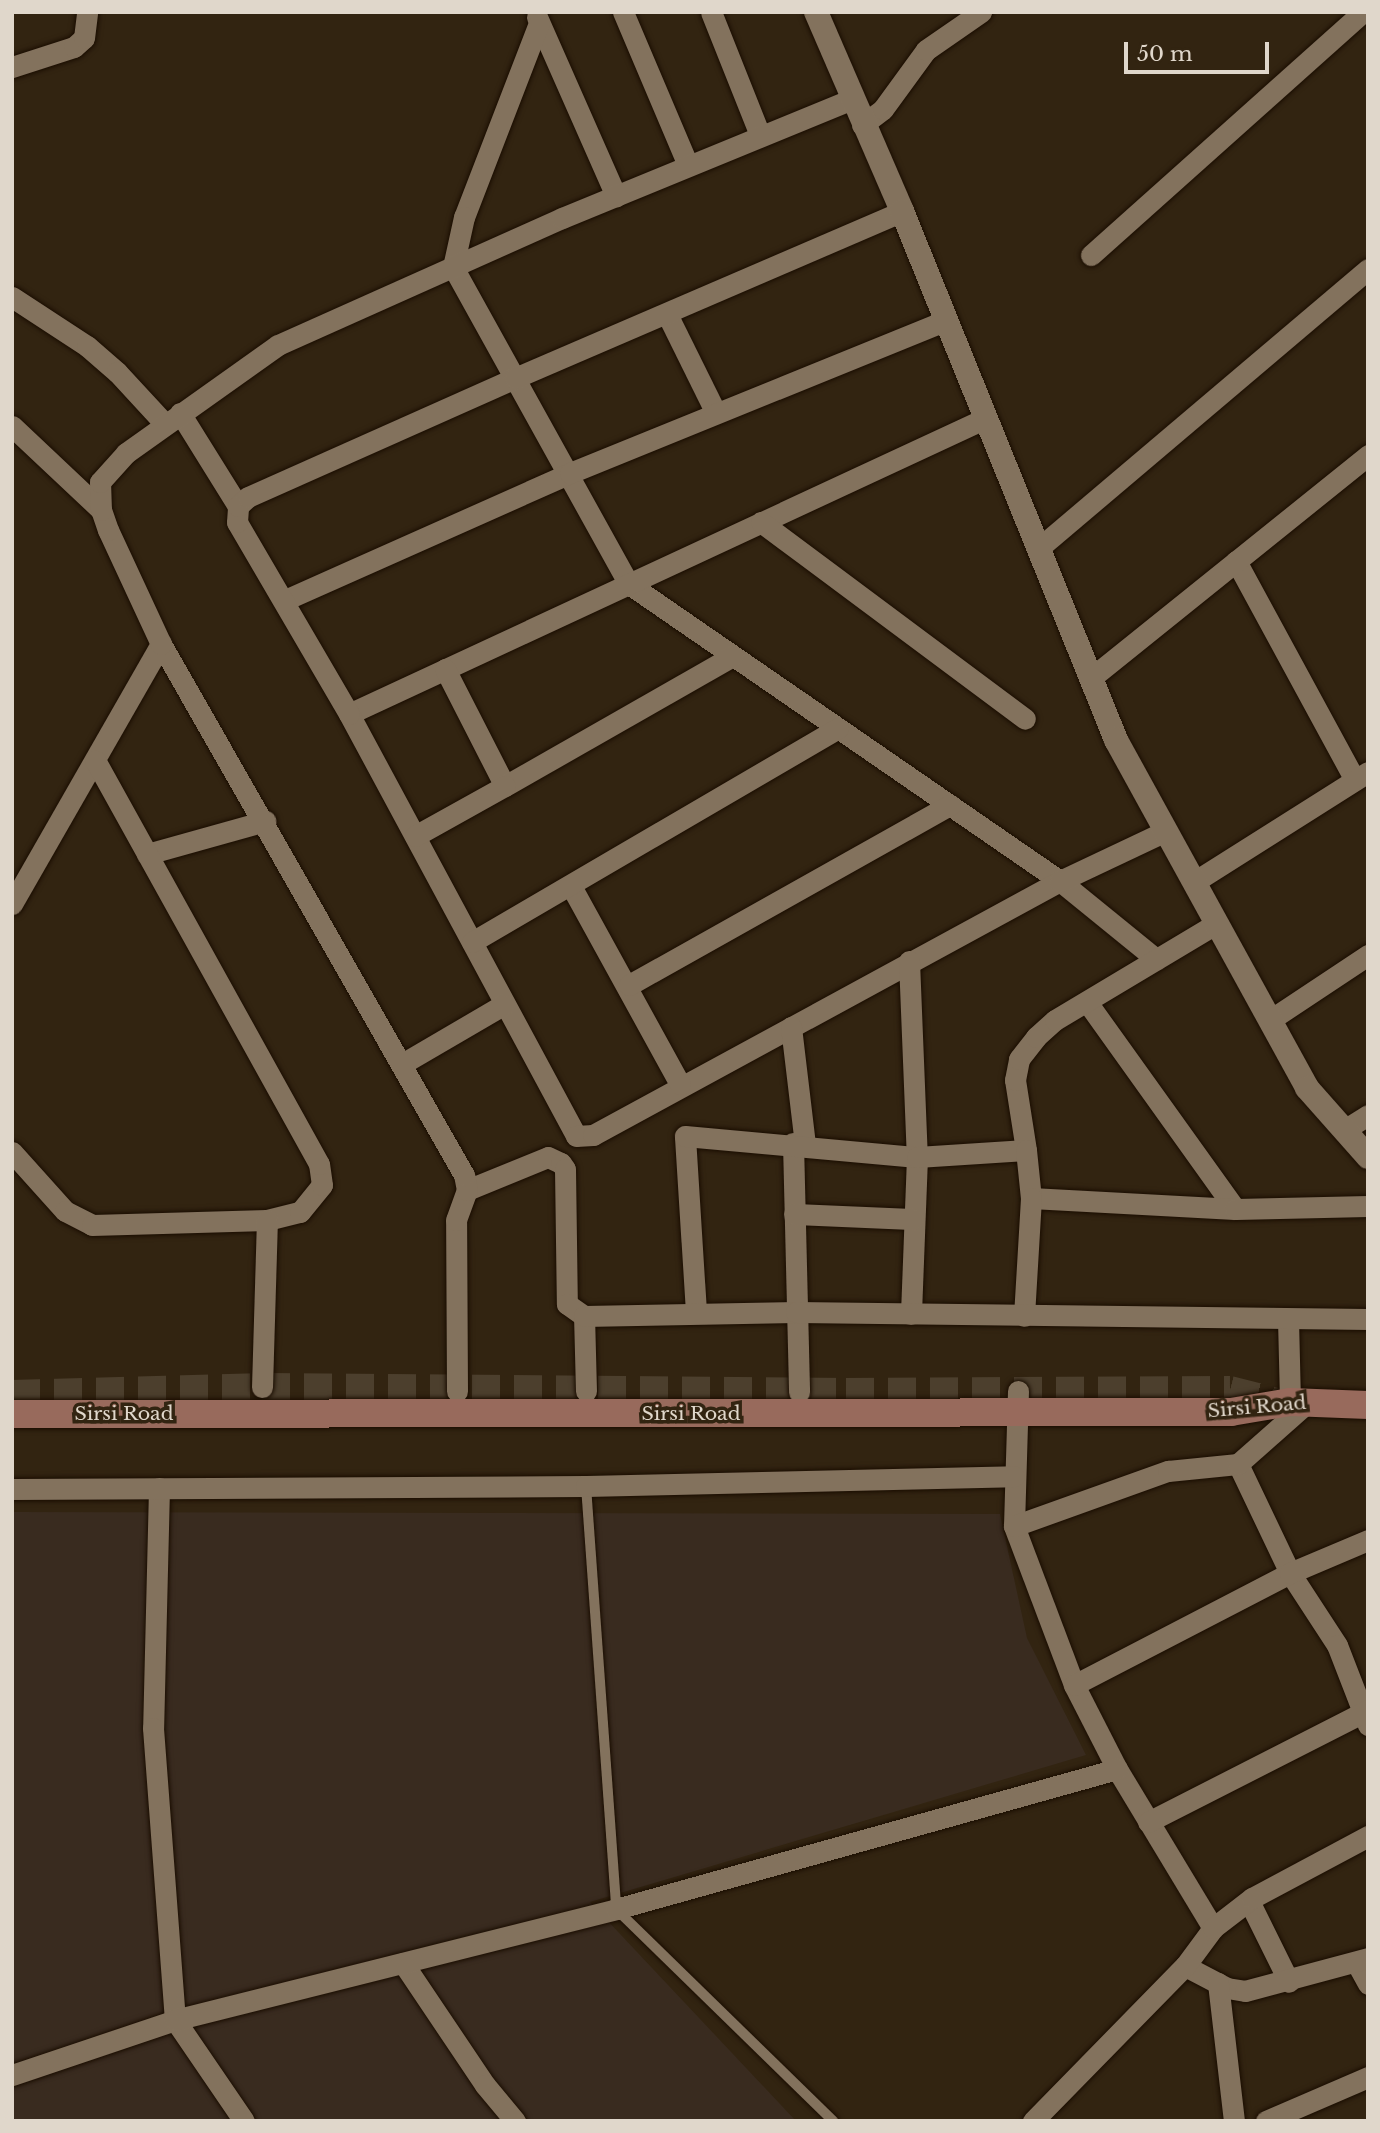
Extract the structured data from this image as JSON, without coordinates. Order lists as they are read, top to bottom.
{
  "streets": {
    "main road": ["Sirsi Road"]
  },
  "scale_bar": "50 m"
}
